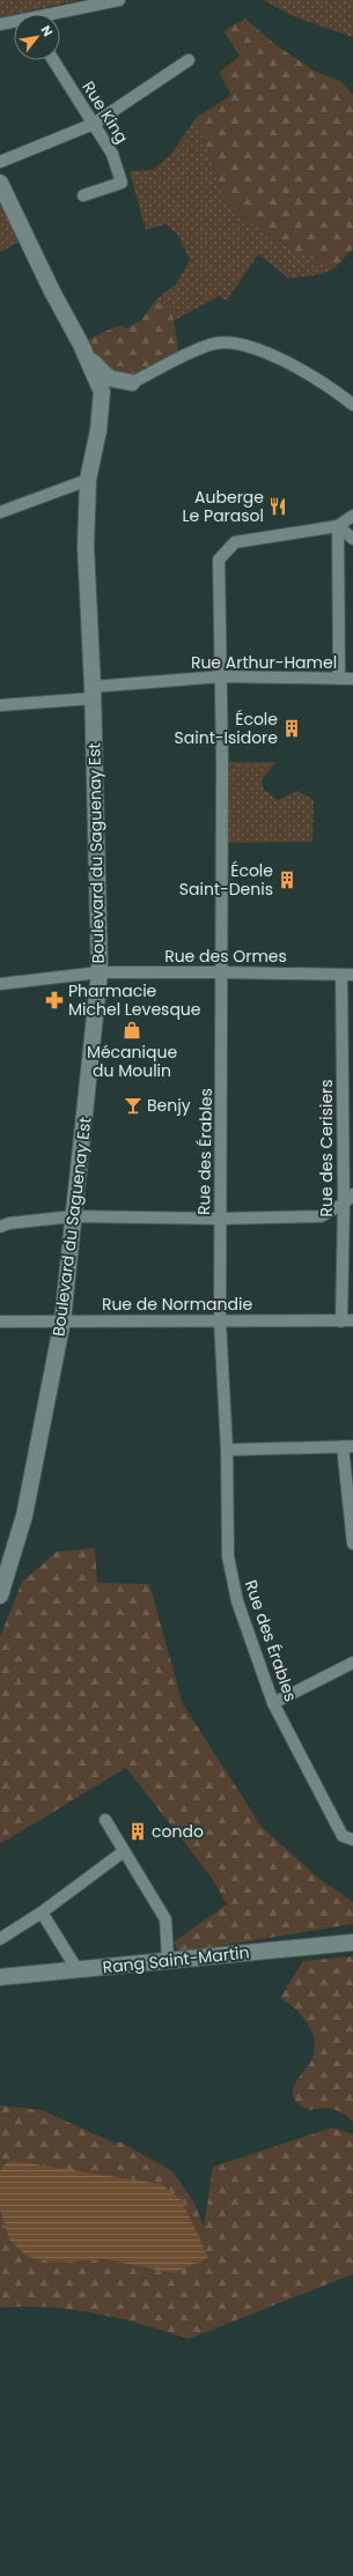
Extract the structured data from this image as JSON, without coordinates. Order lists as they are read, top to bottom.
{
  "streets": {
    "main road": ["Boulevard du Saguenay Est", "Rang Saint-Martin"],
    "street": [
      "Rue King",
      "Rue Arthur-Hamel",
      "Rue des Ormes",
      "Rue des Cerisiers",
      "Rue des Érables",
      "Rue de Normandie"
    ]
  },
  "crossings": [
    ["Rue Arthur-Hamel", "Boulevard du Saguenay Est"],
    ["Rue Arthur-Hamel", "Rue des Érables"],
    ["Boulevard du Saguenay Est", "Rue des Ormes"],
    ["Boulevard du Saguenay Est", "Rue de Normandie"],
    ["Rue des Ormes", "Rue des Cerisiers"],
    ["Rue des Ormes", "Rue des Érables"],
    ["Rue des Cerisiers", "Rue de Normandie"],
    ["Rue des Érables", "Rue de Normandie"]
  ],
  "places": {
    "restaurant": ["Auberge Le Parasol"],
    "building": ["École Saint-Isidore", "École Saint-Denis", "condo"],
    "pharmacy": ["Pharmacie Michel Levesque"],
    "shop": ["Mécanique du Moulin"],
    "bar": ["Benjy"]
  },
  "north": "top right"
}
